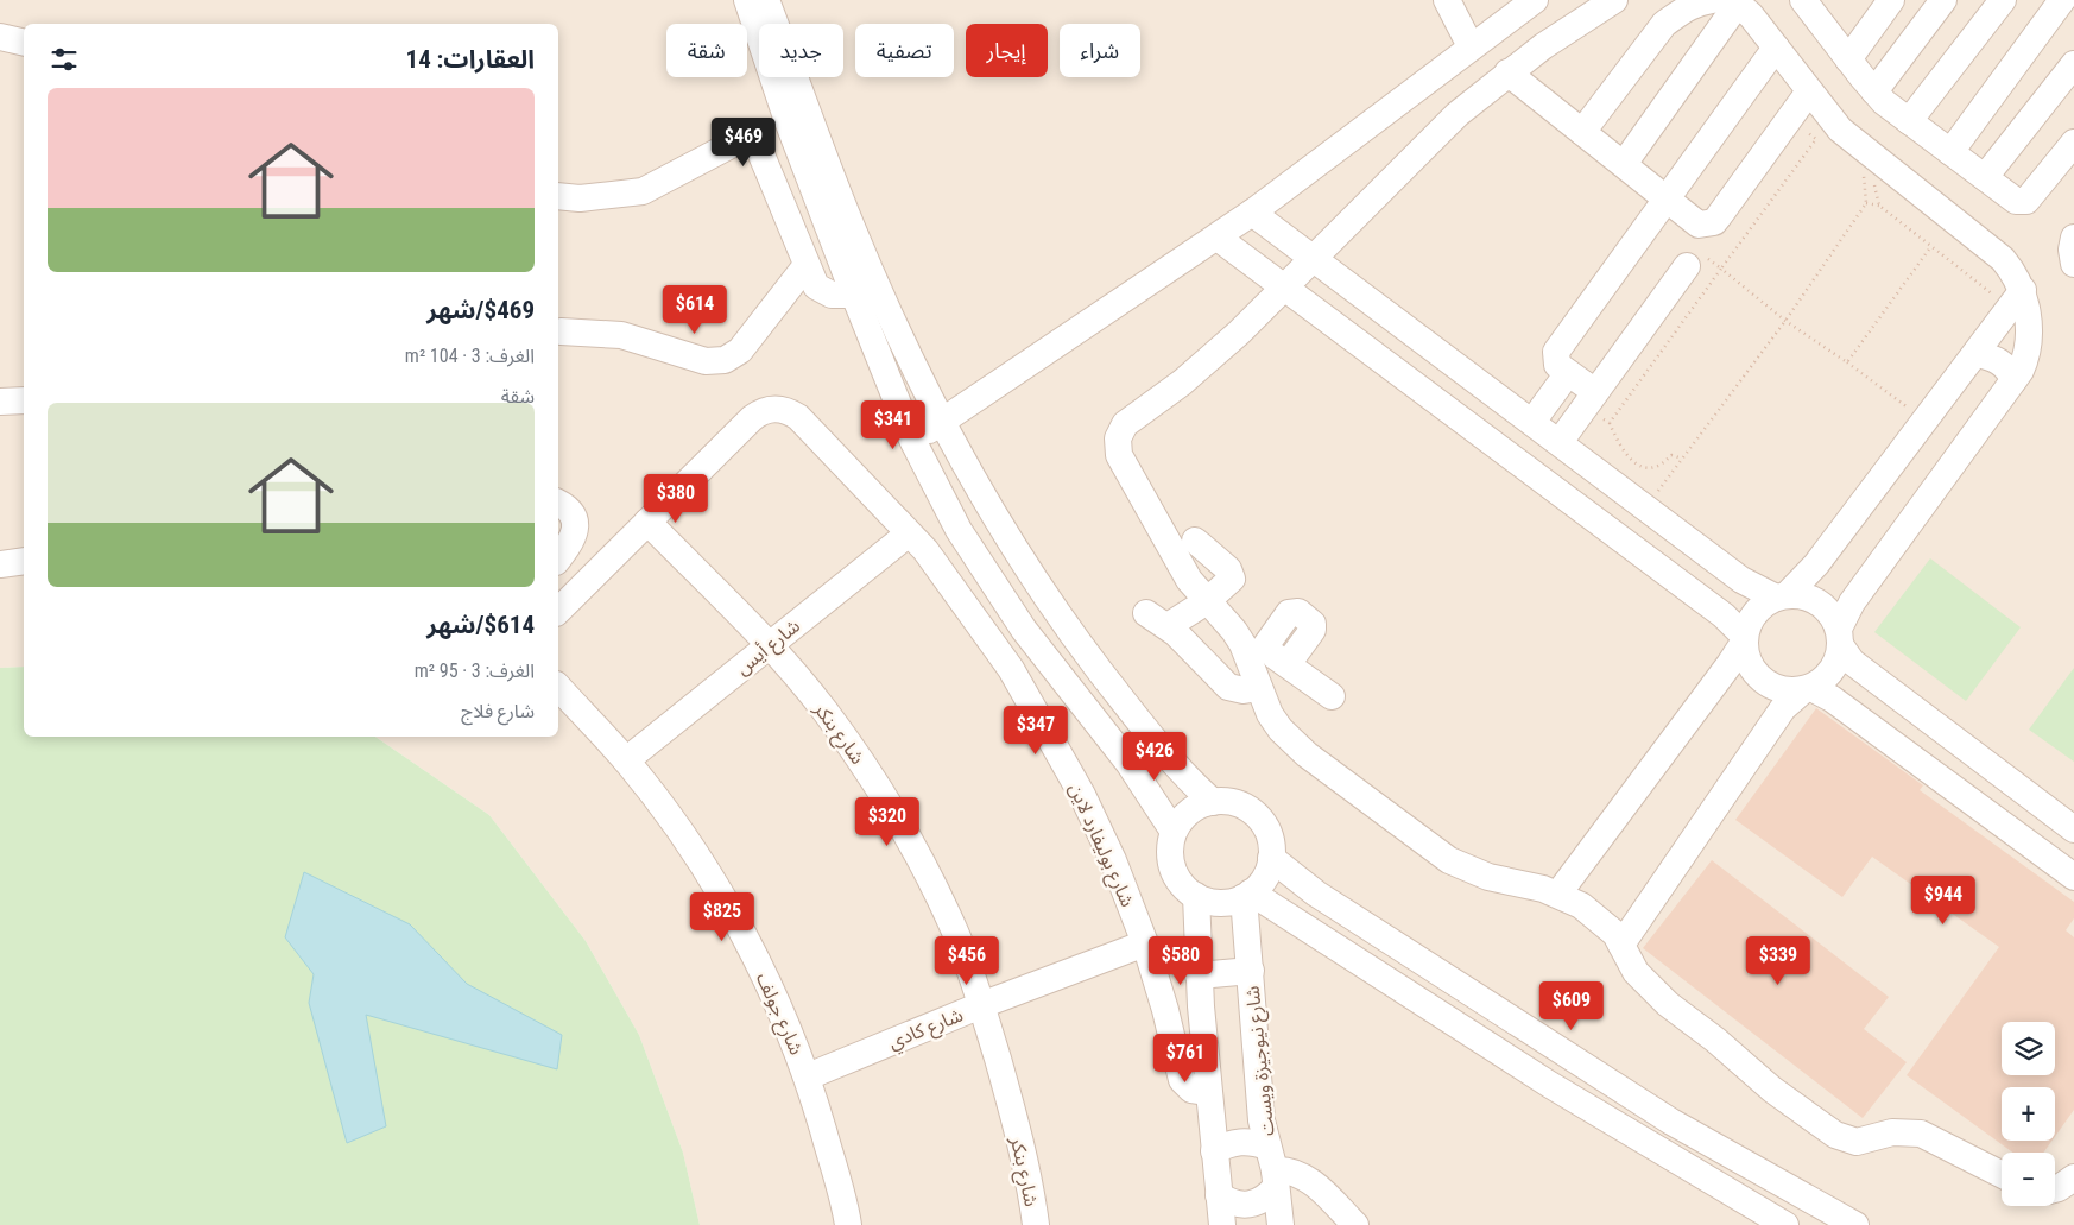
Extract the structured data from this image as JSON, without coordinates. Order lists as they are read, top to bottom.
{
  "streets": {
    "street": [
      "شارع أيس",
      "شارع بنكر",
      "شارع بوليفارد لاين",
      "شارع جولف",
      "شارع كادي",
      "شارع نيوجيزة ويست"
    ]
  },
  "crossings": [
    ["شارع أيس", "شارع بنكر"],
    ["شارع أيس", "شارع بوليفارد لاين"],
    ["شارع أيس", "شارع جولف"],
    ["شارع بنكر", "شارع بوليفارد لاين"],
    ["شارع بنكر", "شارع كادي"],
    ["شارع بوليفارد لاين", "شارع كادي"],
    ["شارع جولف", "شارع كادي"]
  ],
  "page": {
    "chip": [
      "شراء",
      "إيجار",
      "تصفية",
      "جديد",
      "شقة"
    ],
    "heading": "العقارات: 14",
    "list": [
      {
        "name": "$469/شهر",
        "note": "الغرف: 3 · 104 m² · شقة"
      },
      {
        "name": "$614/شهر",
        "note": "الغرف: 3 · 95 m² · شارع فلاج"
      }
    ],
    "price": [
      "$469",
      "$614",
      "$341",
      "$380",
      "$347",
      "$426",
      "$320",
      "$944",
      "$825",
      "$456",
      "$580",
      "$339",
      "$609",
      "$761"
    ],
    "map_buttons": ["+", "−"]
  }
}
